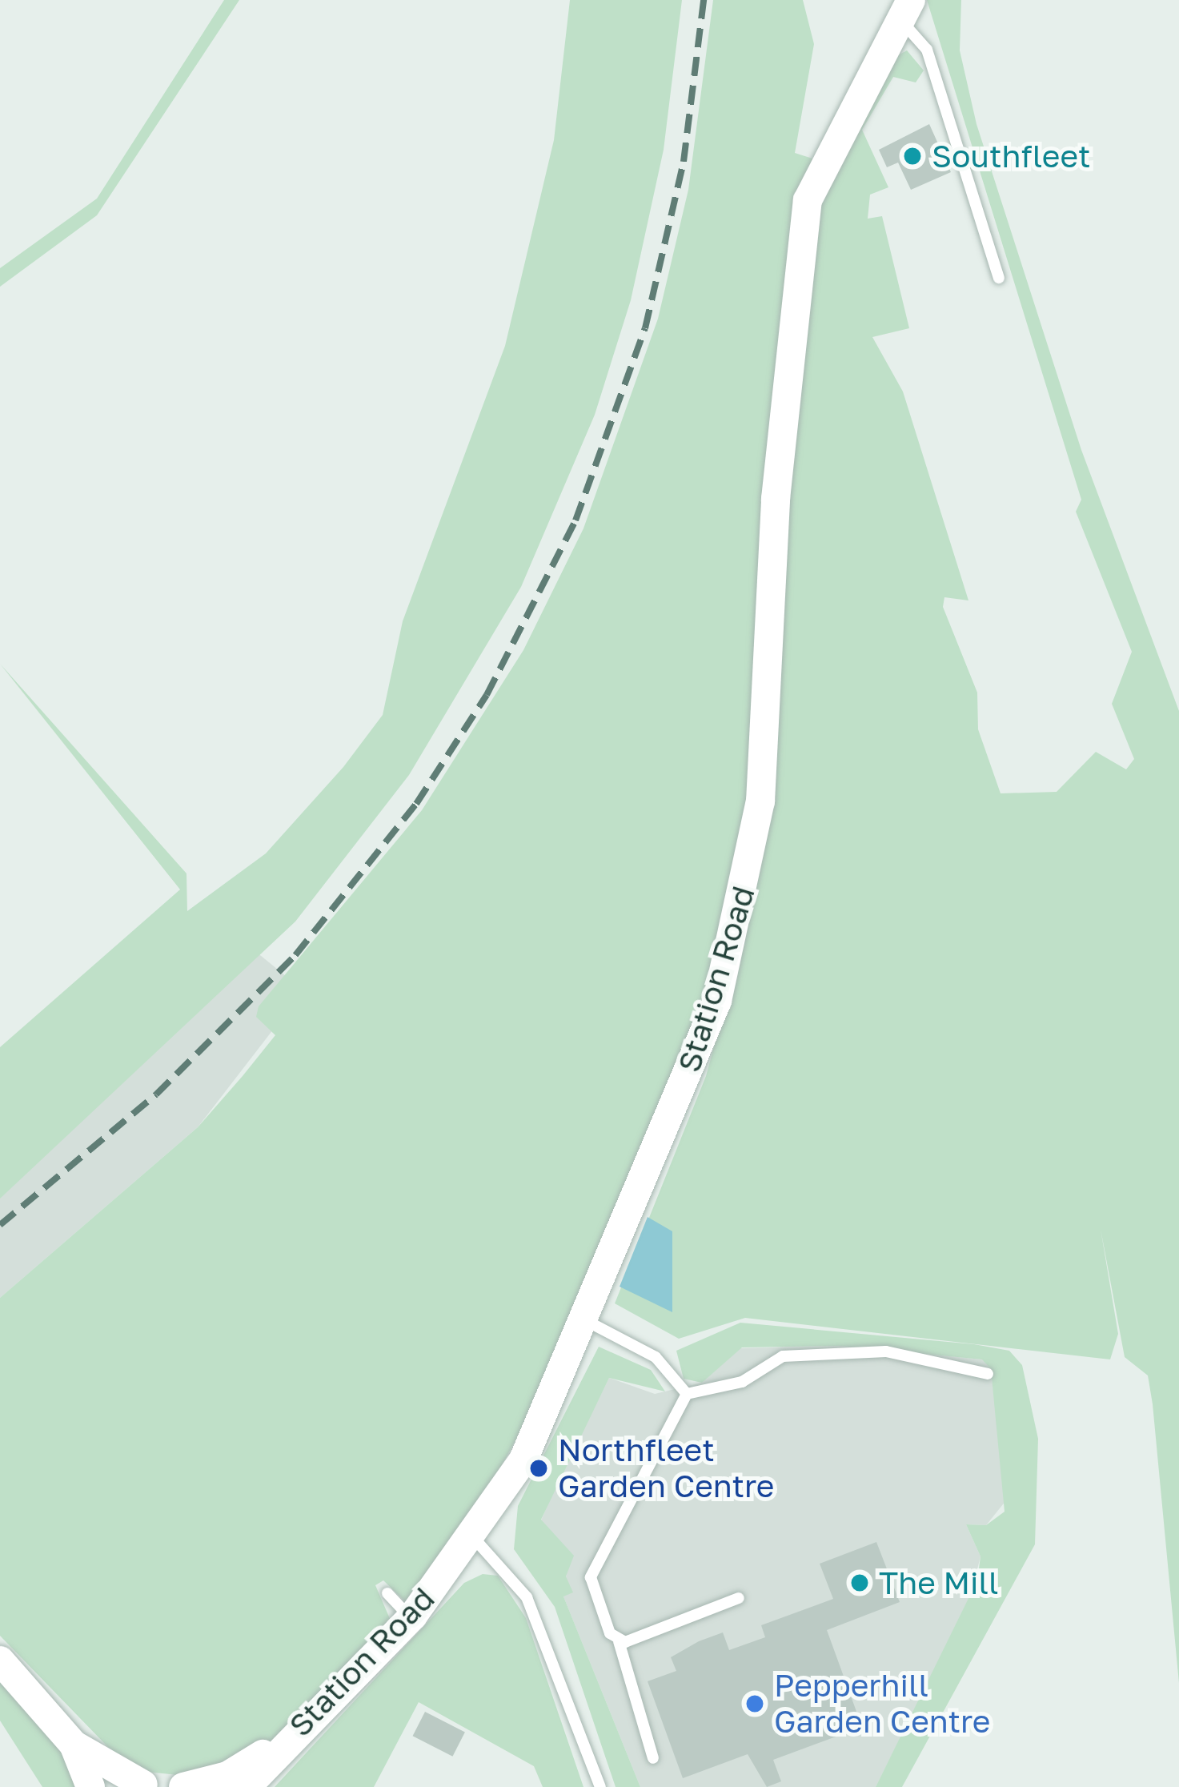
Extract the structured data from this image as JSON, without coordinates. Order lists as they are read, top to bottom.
{
  "streets": {
    "main road": ["Station Road"]
  },
  "places": [
    "Southfleet",
    "Northfleet Garden Centre",
    "The Mill",
    "Pepperhill Garden Centre"
  ]
}
